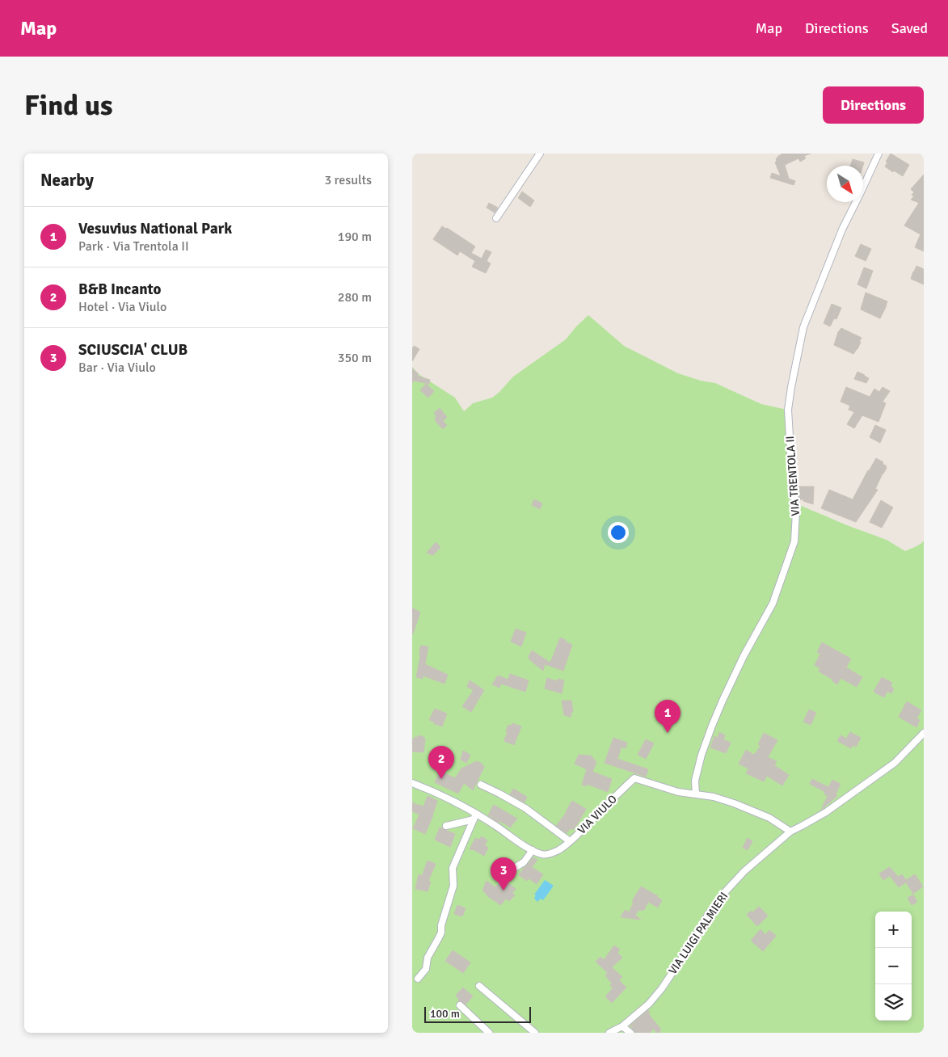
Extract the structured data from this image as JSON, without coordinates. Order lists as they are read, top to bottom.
{
  "streets": {
    "street": ["VIA TRENTOLA II", "VIA VIULO", "VIA LUIGI PALMIERI"]
  },
  "crossings": [
    ["VIA TRENTOLA II", "VIA VIULO"],
    ["VIA VIULO", "VIA LUIGI PALMIERI"]
  ],
  "scale_bar": "100 m",
  "north": "bottom right",
  "page": {
    "header": "Map",
    "nav": ["Map", "Directions", "Saved"],
    "buttons": "Directions",
    "title": "Find us",
    "heading": ["Nearby", "3 results"],
    "list": [
      {
        "mark": "1",
        "name": "Vesuvius National Park",
        "note": "Park · Via Trentola II",
        "value": "190 m"
      },
      {
        "mark": "2",
        "name": "B&B Incanto",
        "note": "Hotel · Via Viulo",
        "value": "280 m"
      },
      {
        "mark": "3",
        "name": "SCIUSCIA' CLUB",
        "note": "Bar · Via Viulo",
        "value": "350 m"
      }
    ],
    "pins": ["1", "2", "3"],
    "map_buttons": ["+", "−"],
    "scale": "100 m"
  }
}
